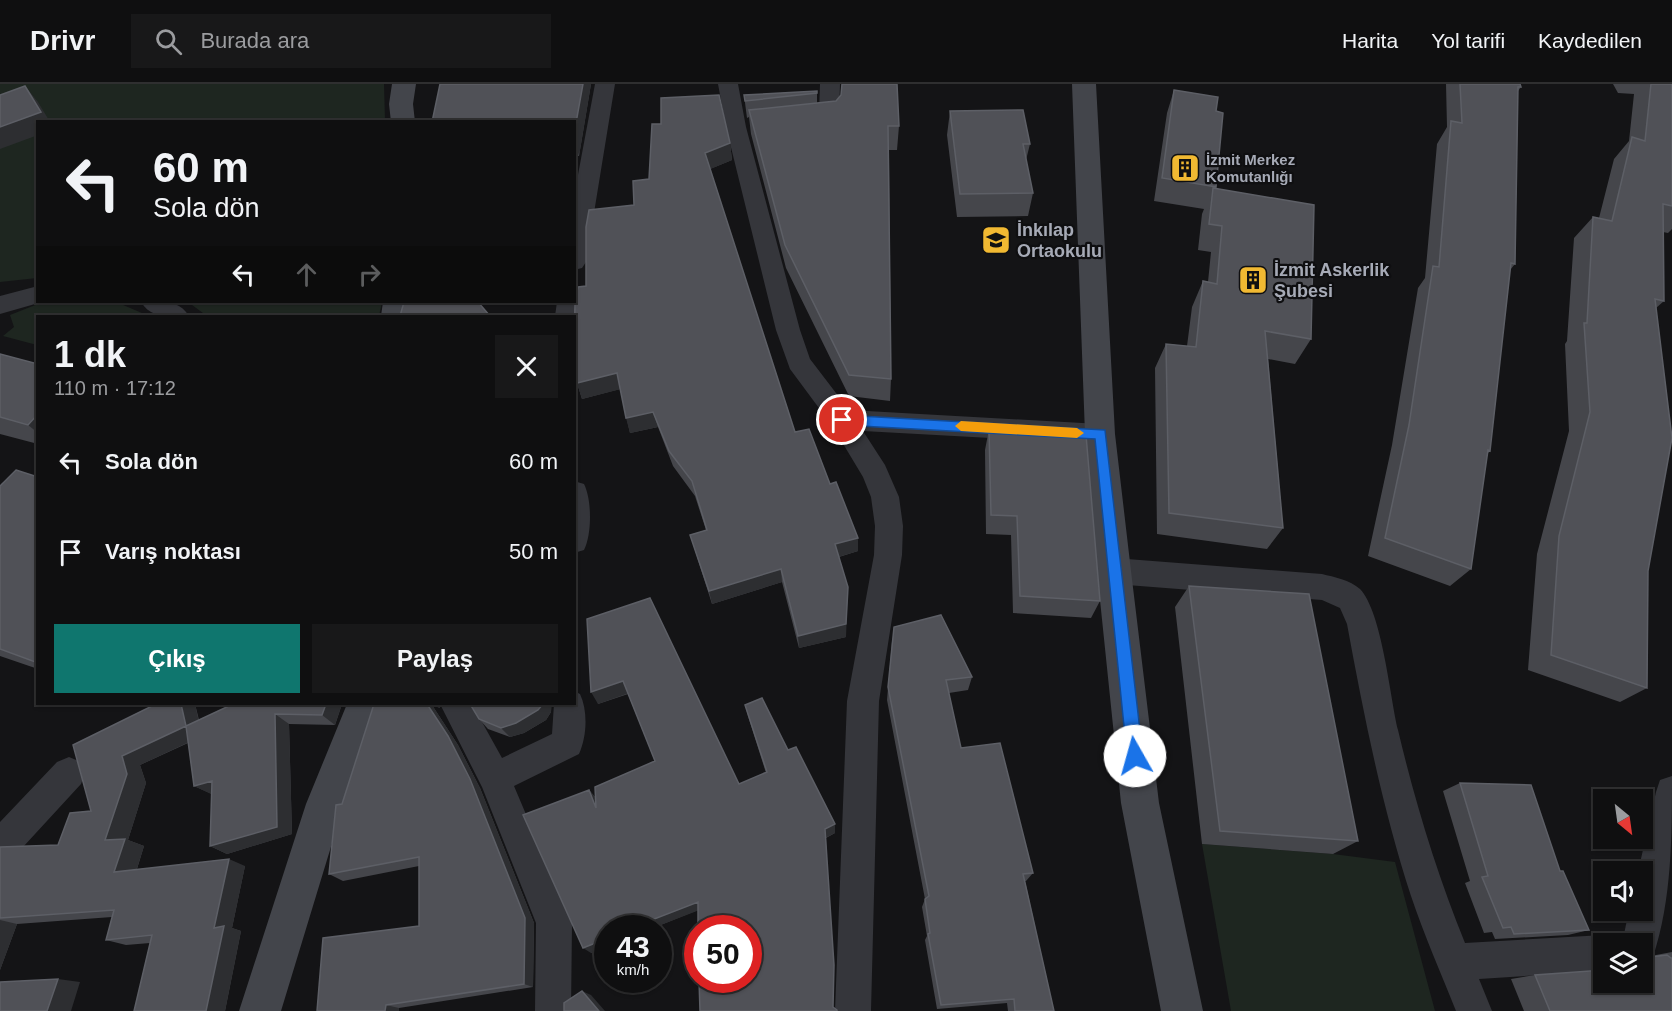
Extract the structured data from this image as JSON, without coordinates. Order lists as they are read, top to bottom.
{
  "places": {
    "building": ["İzmit Merkez Komutanlığı", "İzmit Askerlik Şubesi"],
    "school or university": ["İnkılap Ortaokulu"]
  },
  "north": "bottom right",
  "page": {
    "header": "Drivr",
    "search": "Burada ara",
    "nav": ["Harita", "Yol tarifi", "Kaydedilen"],
    "turn": ["60 m", "Sola dön"],
    "heading": ["1 dk", "110 m · 17:12"],
    "list": [
      {
        "name": "Sola dön",
        "value": "60 m"
      },
      {
        "name": "Varış noktası",
        "value": "50 m"
      }
    ],
    "buttons": ["Çıkış", "Paylaş"],
    "speed": "43 km/h",
    "limit": "50"
  }
}
